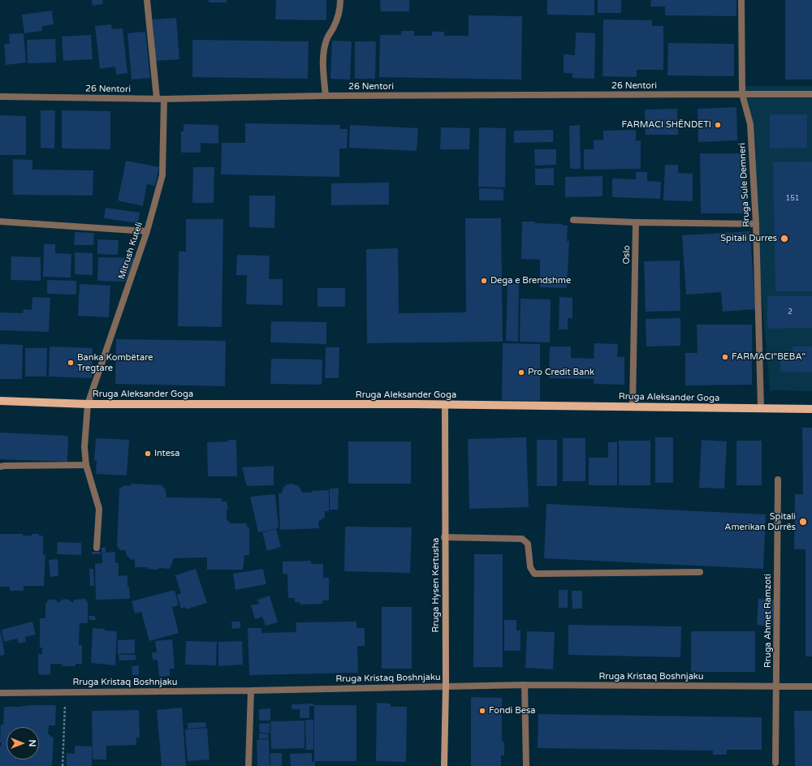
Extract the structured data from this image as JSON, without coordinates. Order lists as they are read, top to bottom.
{
  "streets": {
    "main road": ["Rruga Aleksander Goga", "Rruga Hysen Kertusha"],
    "street": [
      "26 Nentori",
      "Rruga Sule Demneri",
      "Mitrush Kuteli",
      "Oslo",
      "Rruga Ahmet Ramzoti",
      "Rruga Kristaq Boshnjaku"
    ]
  },
  "crossings": [
    ["26 Nentori", "Rruga Sule Demneri"],
    ["26 Nentori", "Mitrush Kuteli"],
    ["Rruga Sule Demneri", "Rruga Aleksander Goga"],
    ["Mitrush Kuteli", "Rruga Aleksander Goga"],
    ["Oslo", "Rruga Aleksander Goga"],
    ["Rruga Aleksander Goga", "Rruga Hysen Kertusha"],
    ["Rruga Hysen Kertusha", "Rruga Kristaq Boshnjaku"],
    ["Rruga Ahmet Ramzoti", "Rruga Kristaq Boshnjaku"]
  ],
  "places": [
    "FARMACI SHËNDETI",
    "Spitali Durres",
    "Dega e Brendshme",
    "FARMACI\"BEBA\"",
    "Banka Kombëtare Tregtare",
    "Pro Credit Bank",
    "Intesa",
    "Spitali Amerikan Durrës",
    "Fondi Besa"
  ],
  "house_numbers": ["151", "2"],
  "north": "right"
}
